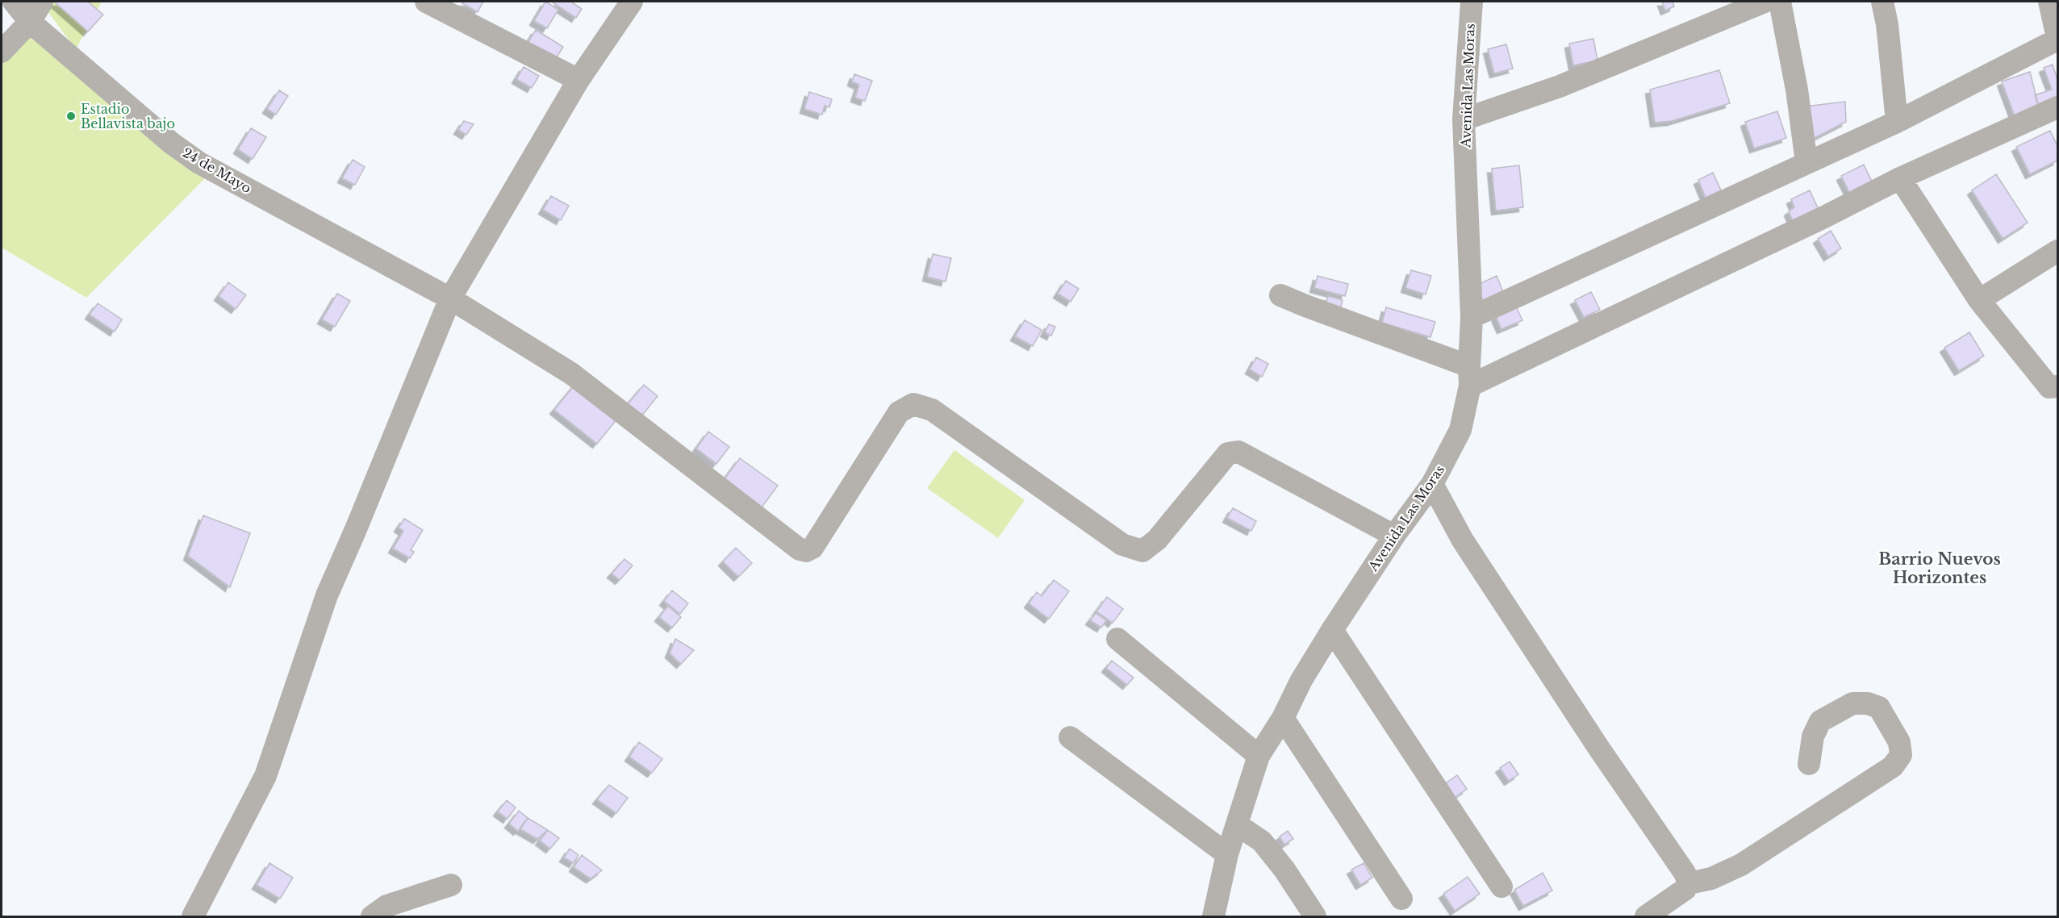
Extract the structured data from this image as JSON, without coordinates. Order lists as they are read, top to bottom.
{
  "streets": {
    "street": ["Avenida Las Moras", "24 de Mayo"]
  },
  "crossings": [
    ["Avenida Las Moras", "24 de Mayo"]
  ],
  "districts": ["Barrio Nuevos Horizontes"],
  "places": ["Estadio Bellavista bajo"]
}
